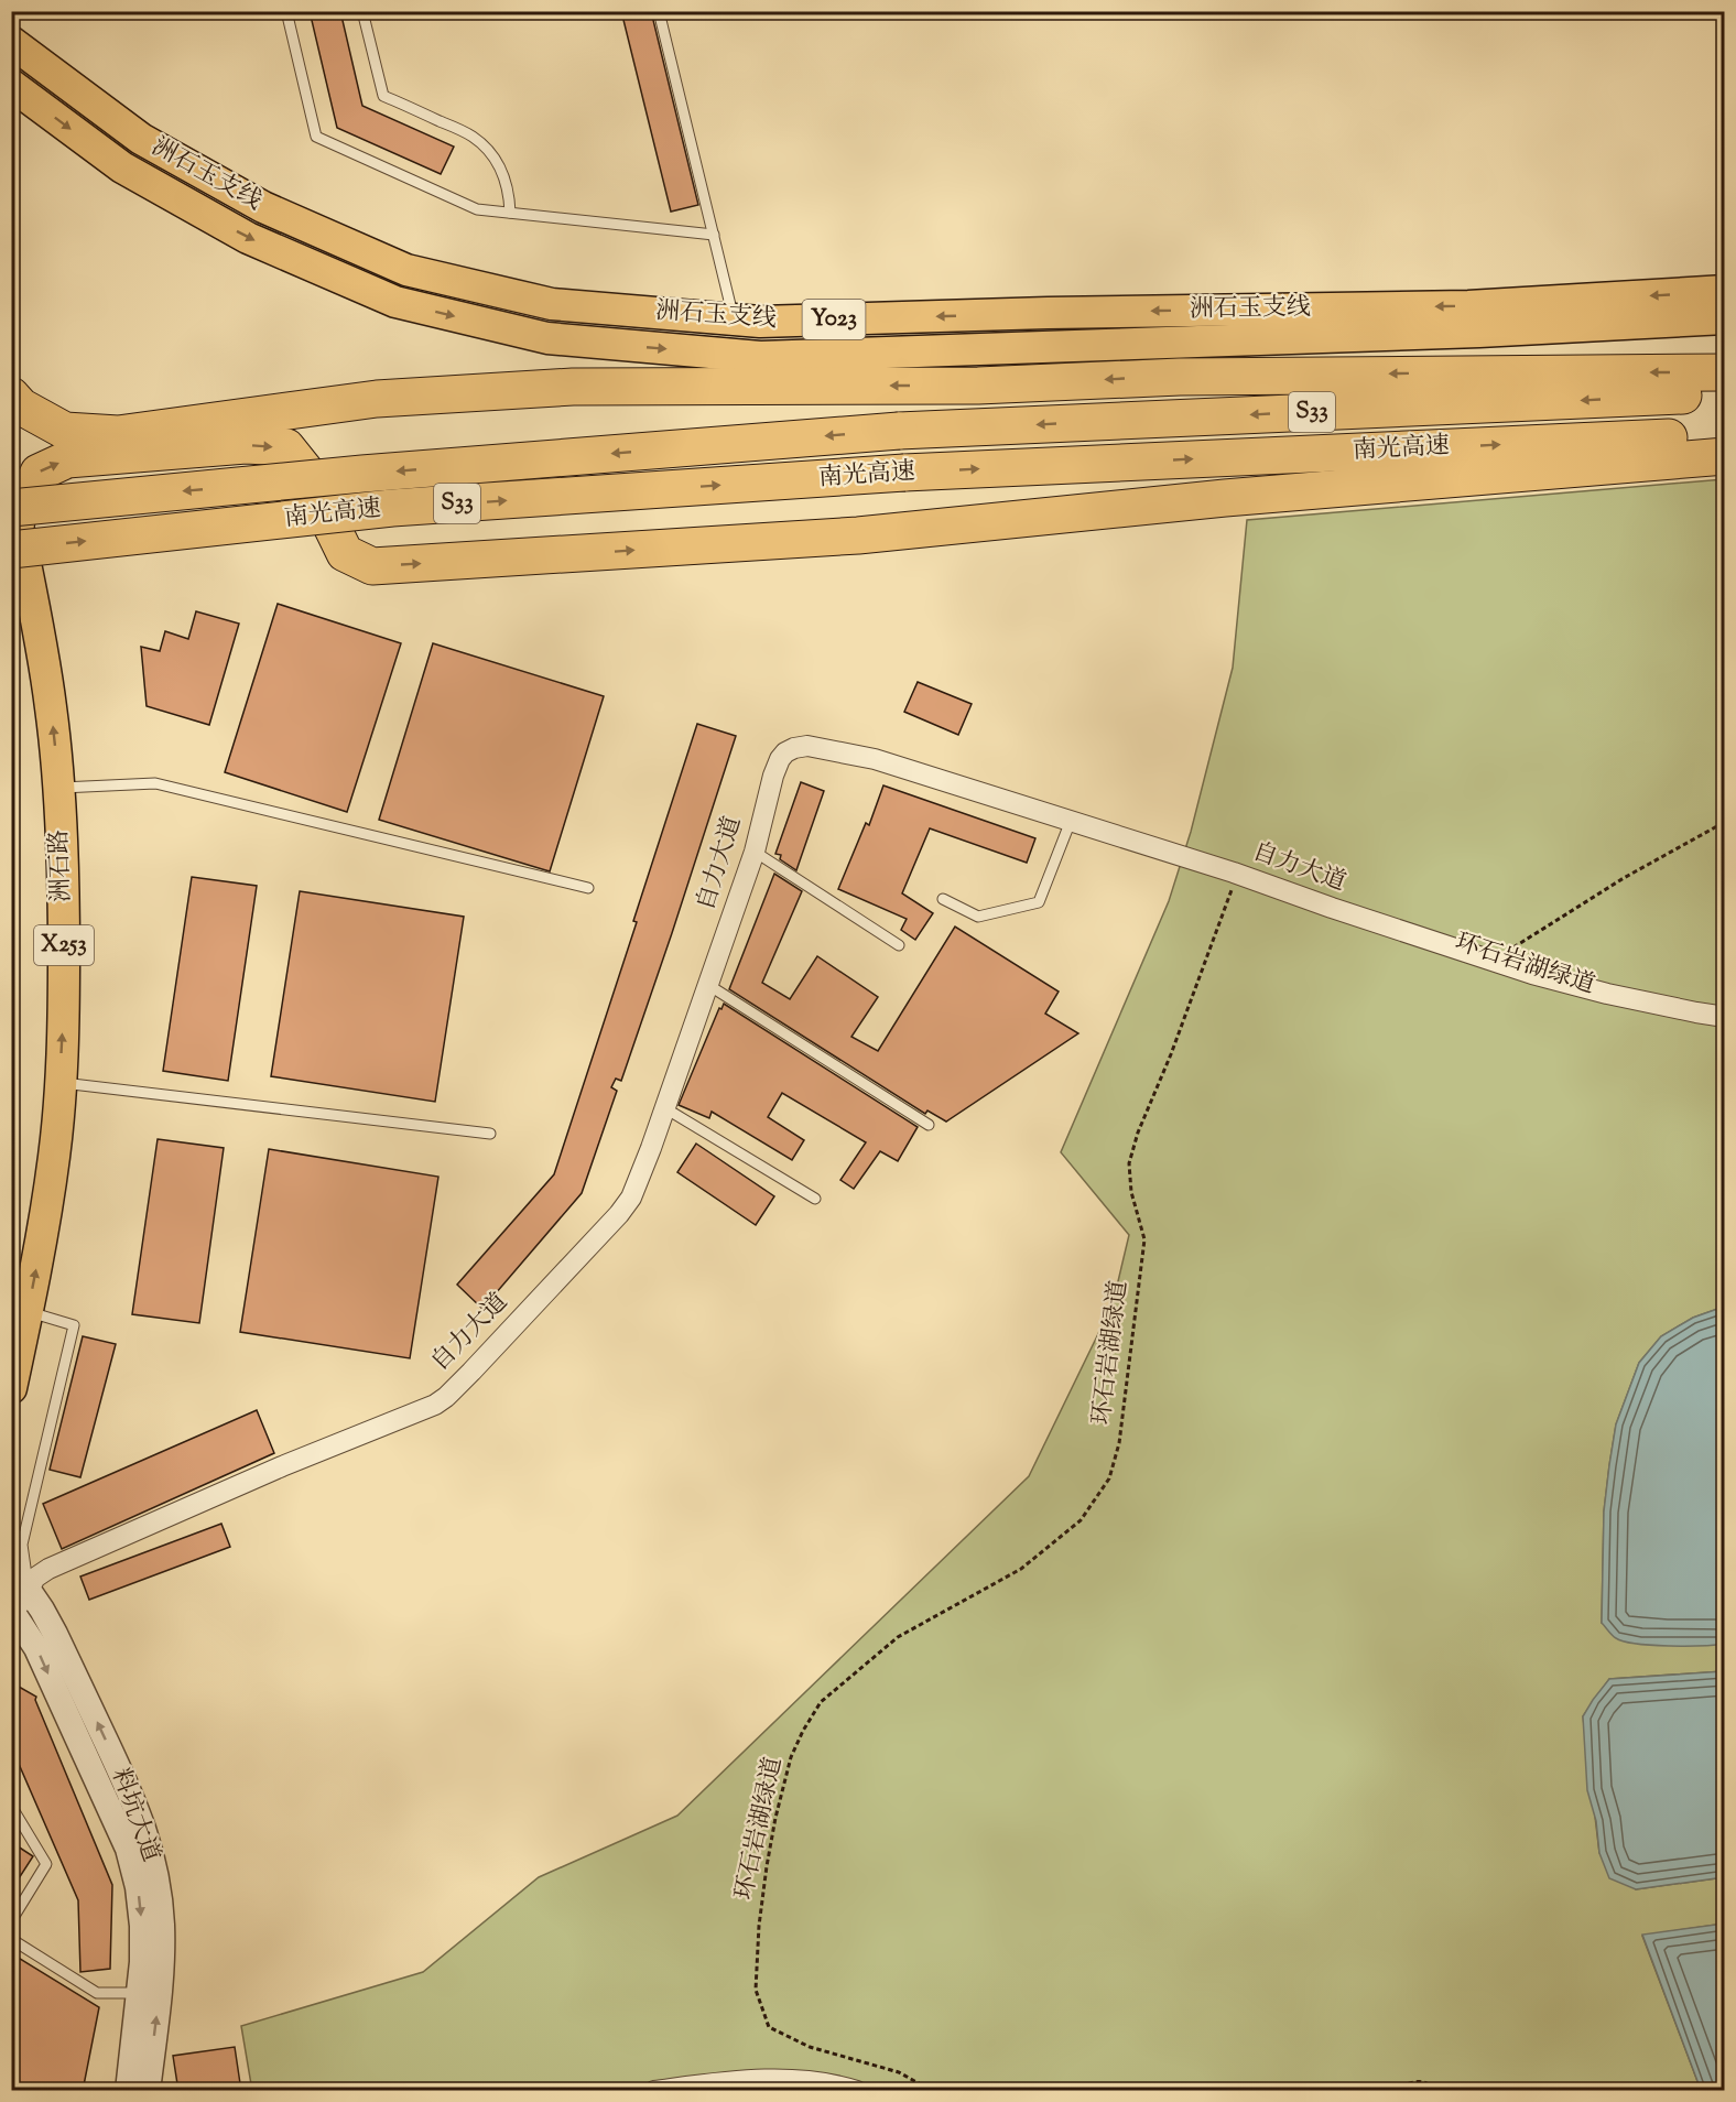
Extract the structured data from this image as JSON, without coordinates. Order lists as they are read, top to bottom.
{
  "streets": {
    "highway": ["S33", "南光高速"],
    "main road": [
      "洲石玉支线",
      "Y023",
      "洲石路",
      "X253"
    ],
    "street": ["自力大道", "料坑大道"],
    "path": ["环石岩湖绿道"]
  },
  "crossings": [
    ["南光高速", "洲石路"],
    ["自力大道", "料坑大道"]
  ],
  "one_way": ["洲石路"]
}
